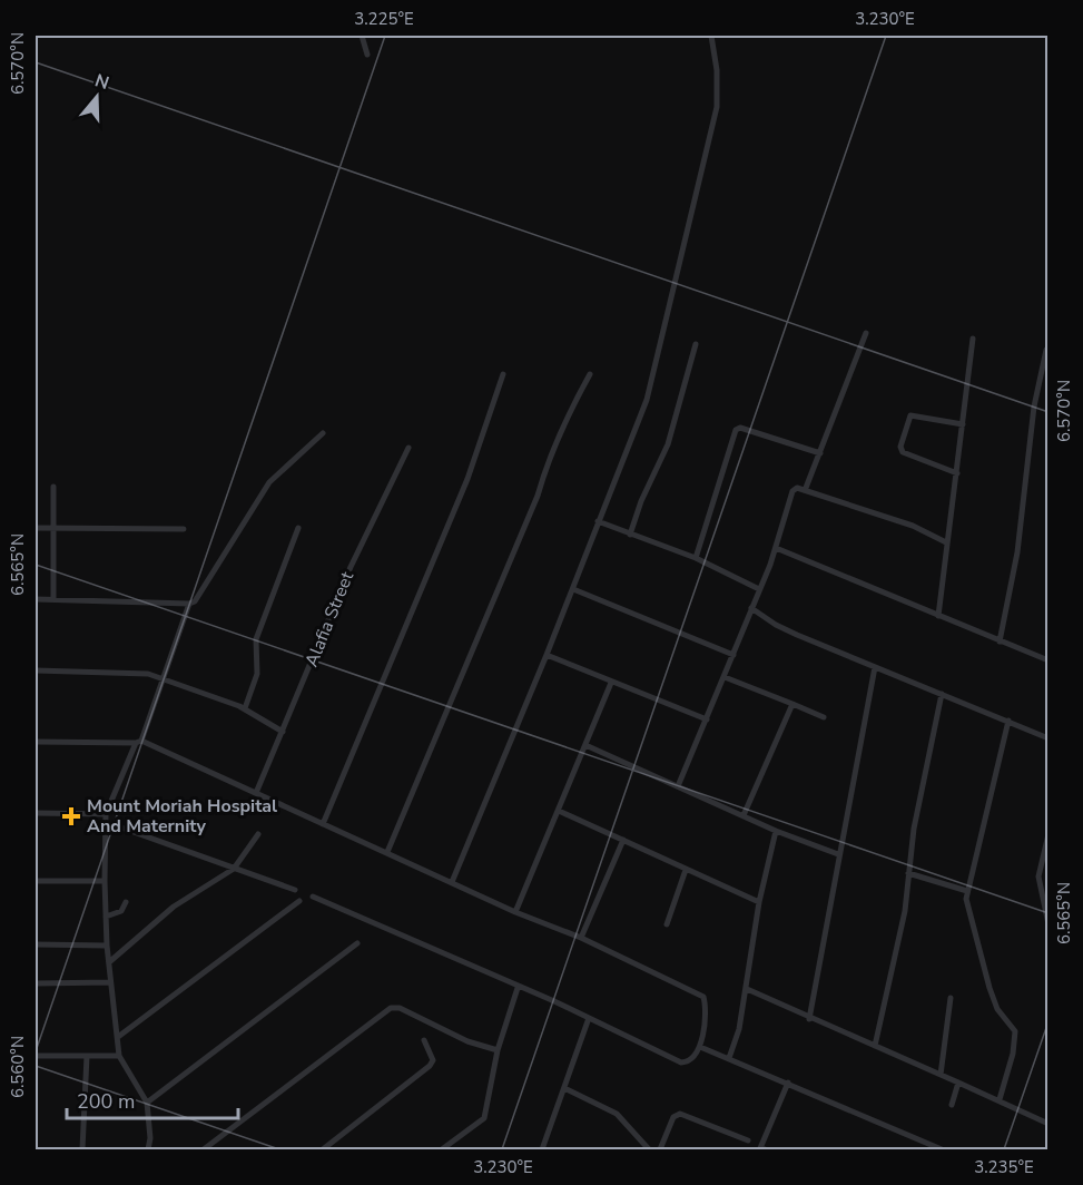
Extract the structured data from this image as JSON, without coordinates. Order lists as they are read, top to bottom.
{
  "streets": {
    "street": ["Alafia Street"]
  },
  "places": {
    "health": ["Mount Moriah Hospital And Maternity"]
  },
  "scale_bar": "200 m",
  "north": "top",
  "coordinates": [
    "3.225°E",
    "3.230°E",
    "6.570°N",
    "6.565°N",
    "6.560°N",
    "3.235°E"
  ]
}
